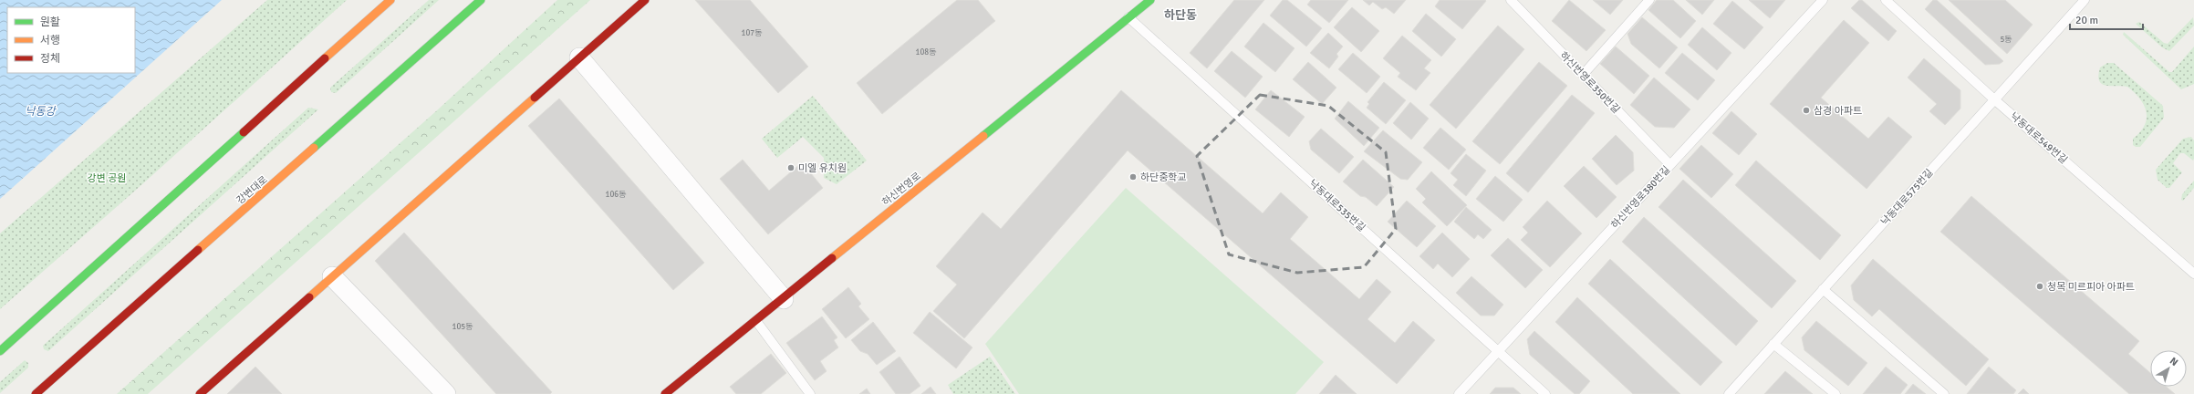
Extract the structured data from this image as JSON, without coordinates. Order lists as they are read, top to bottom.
{
  "streets": {
    "street": ["하신번영로", "강변대로"],
    "lane": [
      "하신번영로350번길",
      "낙동대로549번길",
      "하신번영로380번길",
      "낙동대로575번길",
      "낙동대로535번길"
    ]
  },
  "crossings": [
    ["하신번영로350번길", "하신번영로380번길"],
    ["낙동대로549번길", "낙동대로575번길"],
    ["하신번영로", "낙동대로535번길"],
    ["하신번영로380번길", "낙동대로535번길"]
  ],
  "districts": ["하단동"],
  "water": ["낙동강"],
  "parks": ["강변 공원"],
  "places": [
    "삼경 아파트",
    "미엘 유치원",
    "하단중학교",
    "청목 미르피아 아파트"
  ],
  "house_numbers": [
    "107동",
    "5동",
    "108동",
    "106동",
    "105동"
  ],
  "legend": ["원활", "서행", "정체"],
  "scale_bar": "20 m",
  "north": "top right"
}
